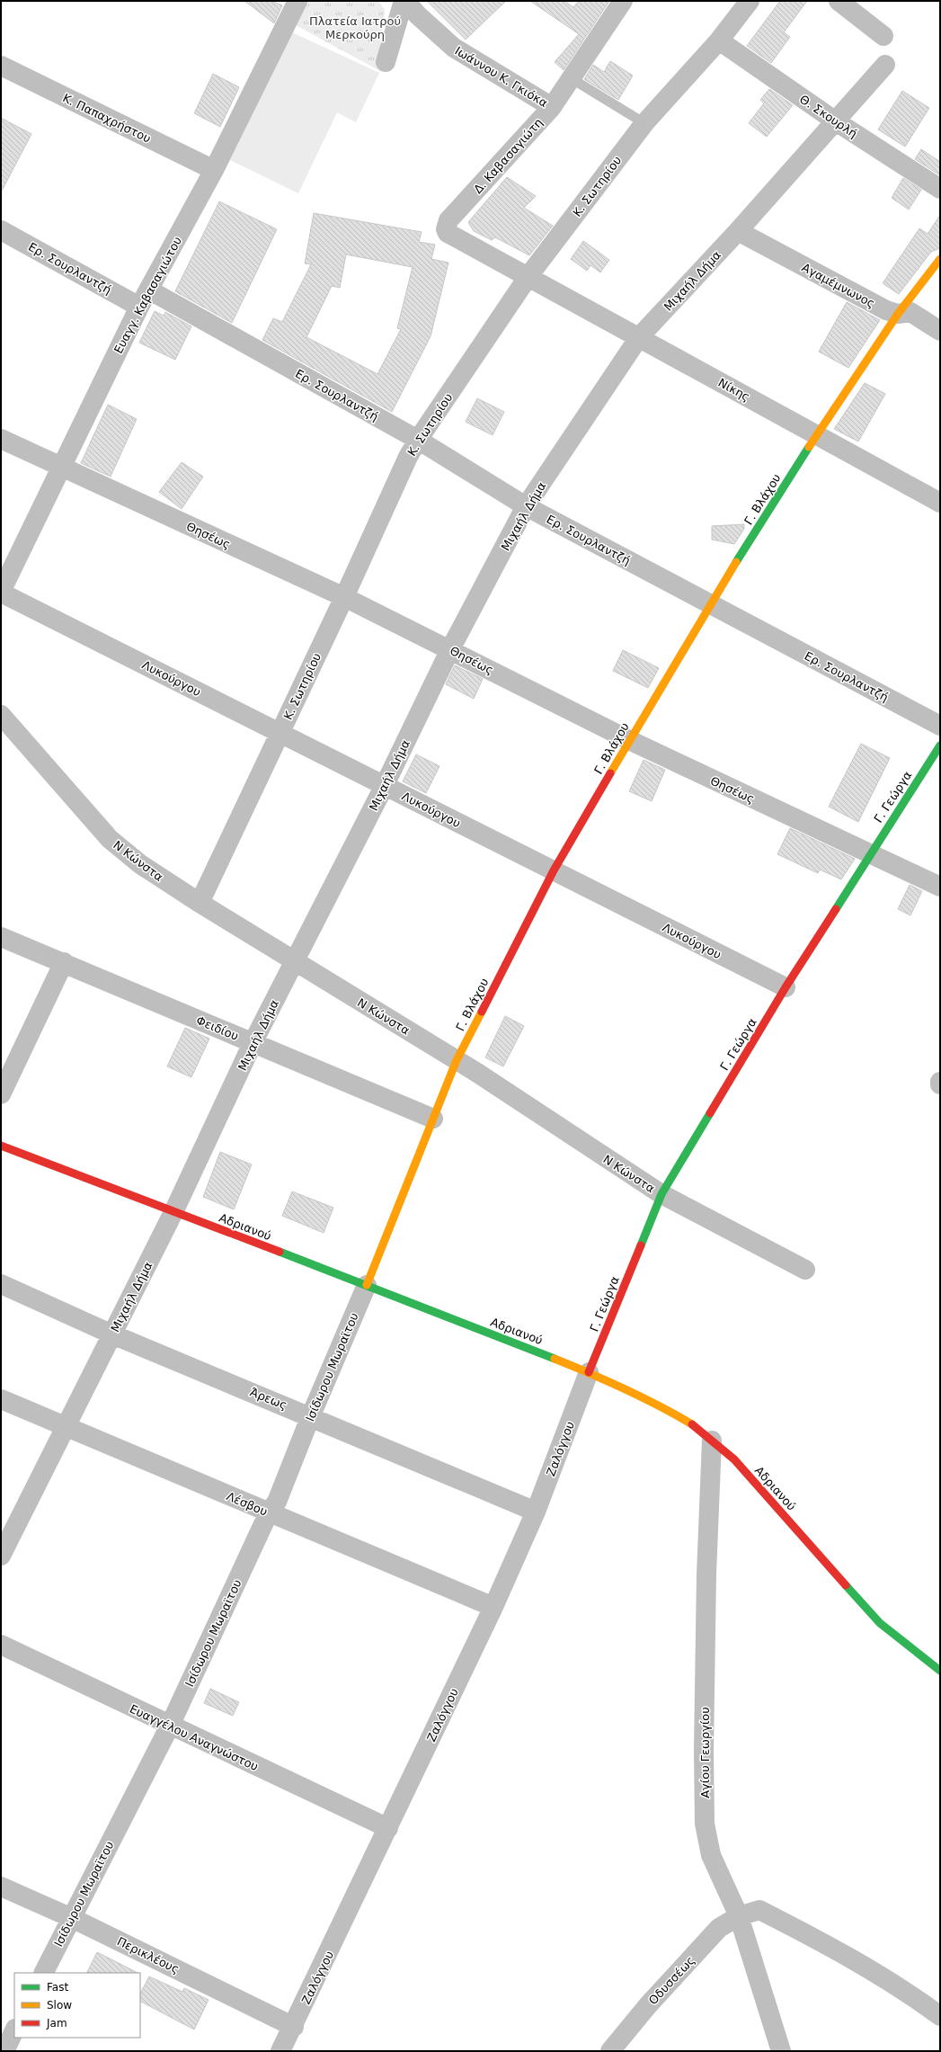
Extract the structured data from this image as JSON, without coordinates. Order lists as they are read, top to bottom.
{
  "streets": {
    "street": [
      "Ιωάννου Κ. Γκιόκα",
      "Θ. Σκουρλή",
      "Κ. Παπαχρήστου",
      "Δ. Καβασαγιώτη",
      "Κ. Σωτηρίου",
      "Ερ. Σουρλαντζή",
      "Μιχαήλ Δήμα",
      "Αγαμέμνωνος",
      "Ευαγγ. Καβασαγιώτου",
      "Νίκης",
      "Γ. Βλάχου",
      "Θησέως",
      "Λυκούργου",
      "Γ. Γεώργα",
      "Ν Κώνστα",
      "Φειδίου",
      "Αδριανού",
      "Ισίδωρου Μωραϊτου",
      "Άρεως",
      "Ζαλόγγου",
      "Λέσβου",
      "Ευαγγέλου Αναγνώστου",
      "Αγίου Γεωργίου",
      "Περικλέους",
      "Οδυσσέως"
    ]
  },
  "crossings": [
    ["Ιωάννου Κ. Γκιόκα", "Δ. Καβασαγιώτη"],
    ["Θ. Σκουρλή", "Κ. Σωτηρίου"],
    ["Θ. Σκουρλή", "Μιχαήλ Δήμα"],
    ["Κ. Παπαχρήστου", "Ευαγγ. Καβασαγιώτου"],
    ["Δ. Καβασαγιώτη", "Κ. Σωτηρίου"],
    ["Δ. Καβασαγιώτη", "Νίκης"],
    ["Κ. Σωτηρίου", "Ερ. Σουρλαντζή"],
    ["Κ. Σωτηρίου", "Νίκης"],
    ["Κ. Σωτηρίου", "Θησέως"],
    ["Κ. Σωτηρίου", "Λυκούργου"],
    ["Κ. Σωτηρίου", "Ν Κώνστα"],
    ["Ερ. Σουρλαντζή", "Μιχαήλ Δήμα"],
    ["Ερ. Σουρλαντζή", "Ευαγγ. Καβασαγιώτου"],
    ["Ερ. Σουρλαντζή", "Γ. Βλάχου"],
    ["Μιχαήλ Δήμα", "Αγαμέμνωνος"],
    ["Μιχαήλ Δήμα", "Νίκης"],
    ["Μιχαήλ Δήμα", "Θησέως"],
    ["Μιχαήλ Δήμα", "Λυκούργου"],
    ["Μιχαήλ Δήμα", "Ν Κώνστα"],
    ["Μιχαήλ Δήμα", "Φειδίου"],
    ["Μιχαήλ Δήμα", "Αδριανού"],
    ["Μιχαήλ Δήμα", "Άρεως"],
    ["Μιχαήλ Δήμα", "Λέσβου"],
    ["Αγαμέμνωνος", "Γ. Βλάχου"],
    ["Ευαγγ. Καβασαγιώτου", "Θησέως"],
    ["Ευαγγ. Καβασαγιώτου", "Λυκούργου"],
    ["Νίκης", "Γ. Βλάχου"],
    ["Γ. Βλάχου", "Θησέως"],
    ["Γ. Βλάχου", "Λυκούργου"],
    ["Γ. Βλάχου", "Ν Κώνστα"],
    ["Γ. Βλάχου", "Φειδίου"],
    ["Γ. Βλάχου", "Αδριανού"],
    ["Γ. Βλάχου", "Ισίδωρου Μωραϊτου"],
    ["Θησέως", "Γ. Γεώργα"],
    ["Λυκούργου", "Γ. Γεώργα"],
    ["Γ. Γεώργα", "Ν Κώνστα"],
    ["Γ. Γεώργα", "Αδριανού"],
    ["Γ. Γεώργα", "Ζαλόγγου"],
    ["Αδριανού", "Ισίδωρου Μωραϊτου"],
    ["Αδριανού", "Ζαλόγγου"],
    ["Αδριανού", "Αγίου Γεωργίου"],
    ["Ισίδωρου Μωραϊτου", "Άρεως"],
    ["Ισίδωρου Μωραϊτου", "Λέσβου"],
    ["Ισίδωρου Μωραϊτου", "Ευαγγέλου Αναγνώστου"],
    ["Ισίδωρου Μωραϊτου", "Περικλέους"],
    ["Άρεως", "Ζαλόγγου"],
    ["Ζαλόγγου", "Λέσβου"],
    ["Ζαλόγγου", "Ευαγγέλου Αναγνώστου"],
    ["Ζαλόγγου", "Περικλέους"],
    ["Αγίου Γεωργίου", "Οδυσσέως"]
  ],
  "parks": ["Πλατεία Ιατρού Μερκούρη"],
  "legend": ["Fast", "Slow", "Jam"]
}
